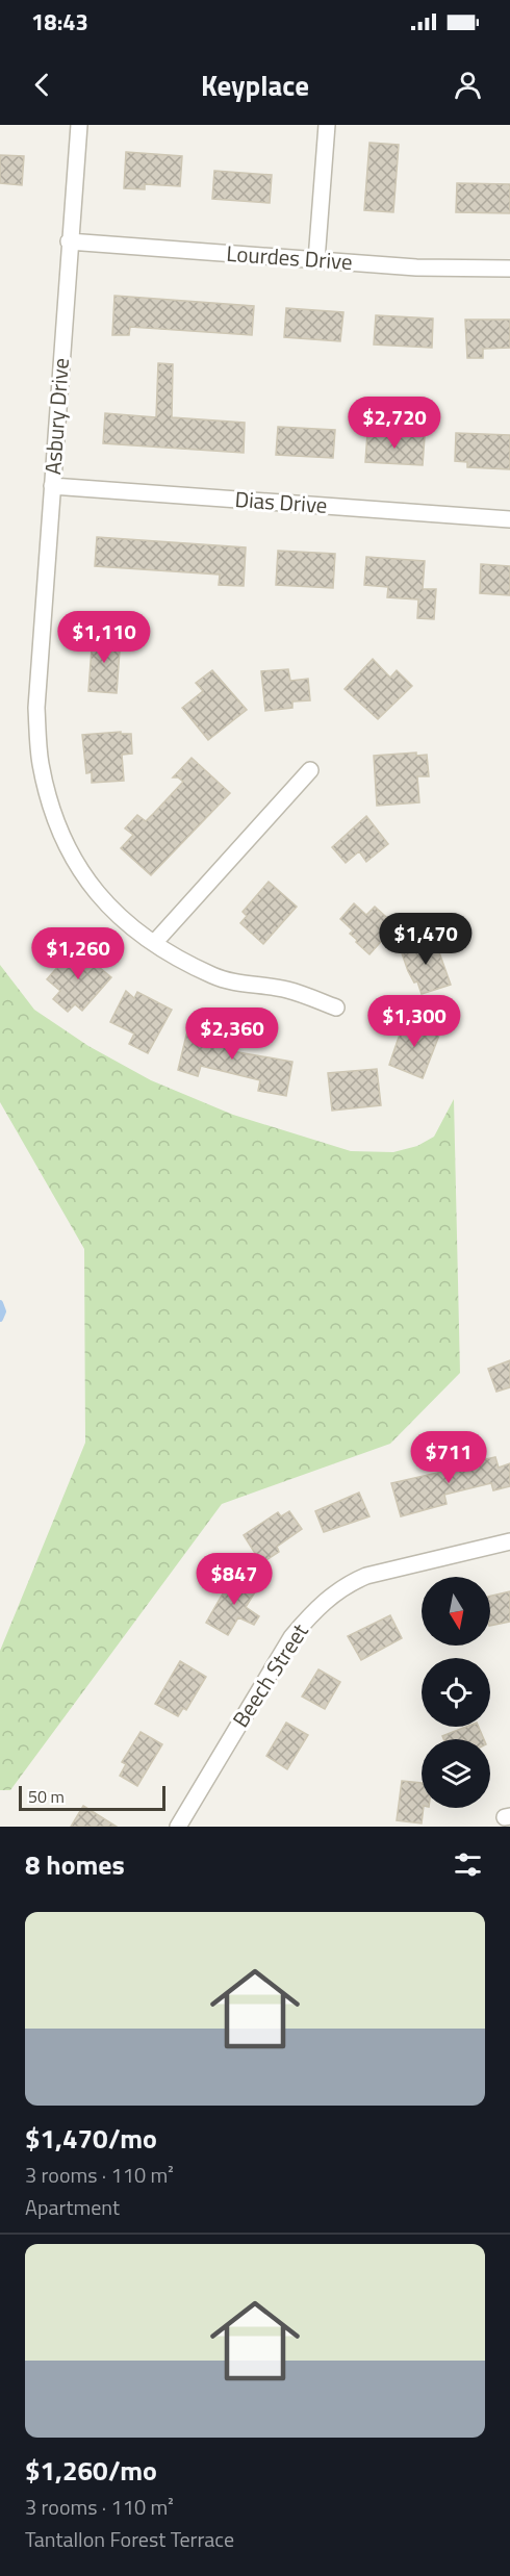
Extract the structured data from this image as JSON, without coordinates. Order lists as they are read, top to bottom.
{
  "streets": {
    "street": [
      "Lourdes Drive",
      "Asbury Drive",
      "Dias Drive",
      "Beech Street"
    ]
  },
  "crossings": [
    ["Lourdes Drive", "Asbury Drive"],
    ["Asbury Drive", "Dias Drive"]
  ],
  "scale_bar": "50 m",
  "north": "bottom",
  "page": {
    "status": "18:43",
    "header": "Keyplace",
    "price": [
      "$2,720",
      "$1,110",
      "$1,470",
      "$1,260",
      "$1,300",
      "$2,360",
      "$711",
      "$847"
    ],
    "scale": "50 m",
    "heading": "8 homes",
    "list": [
      {
        "name": "$1,470/mo",
        "note": "3 rooms · 110 m² · Apartment"
      },
      {
        "name": "$1,260/mo",
        "note": "3 rooms · 110 m² · Tantallon Forest Terrace"
      }
    ]
  }
}
